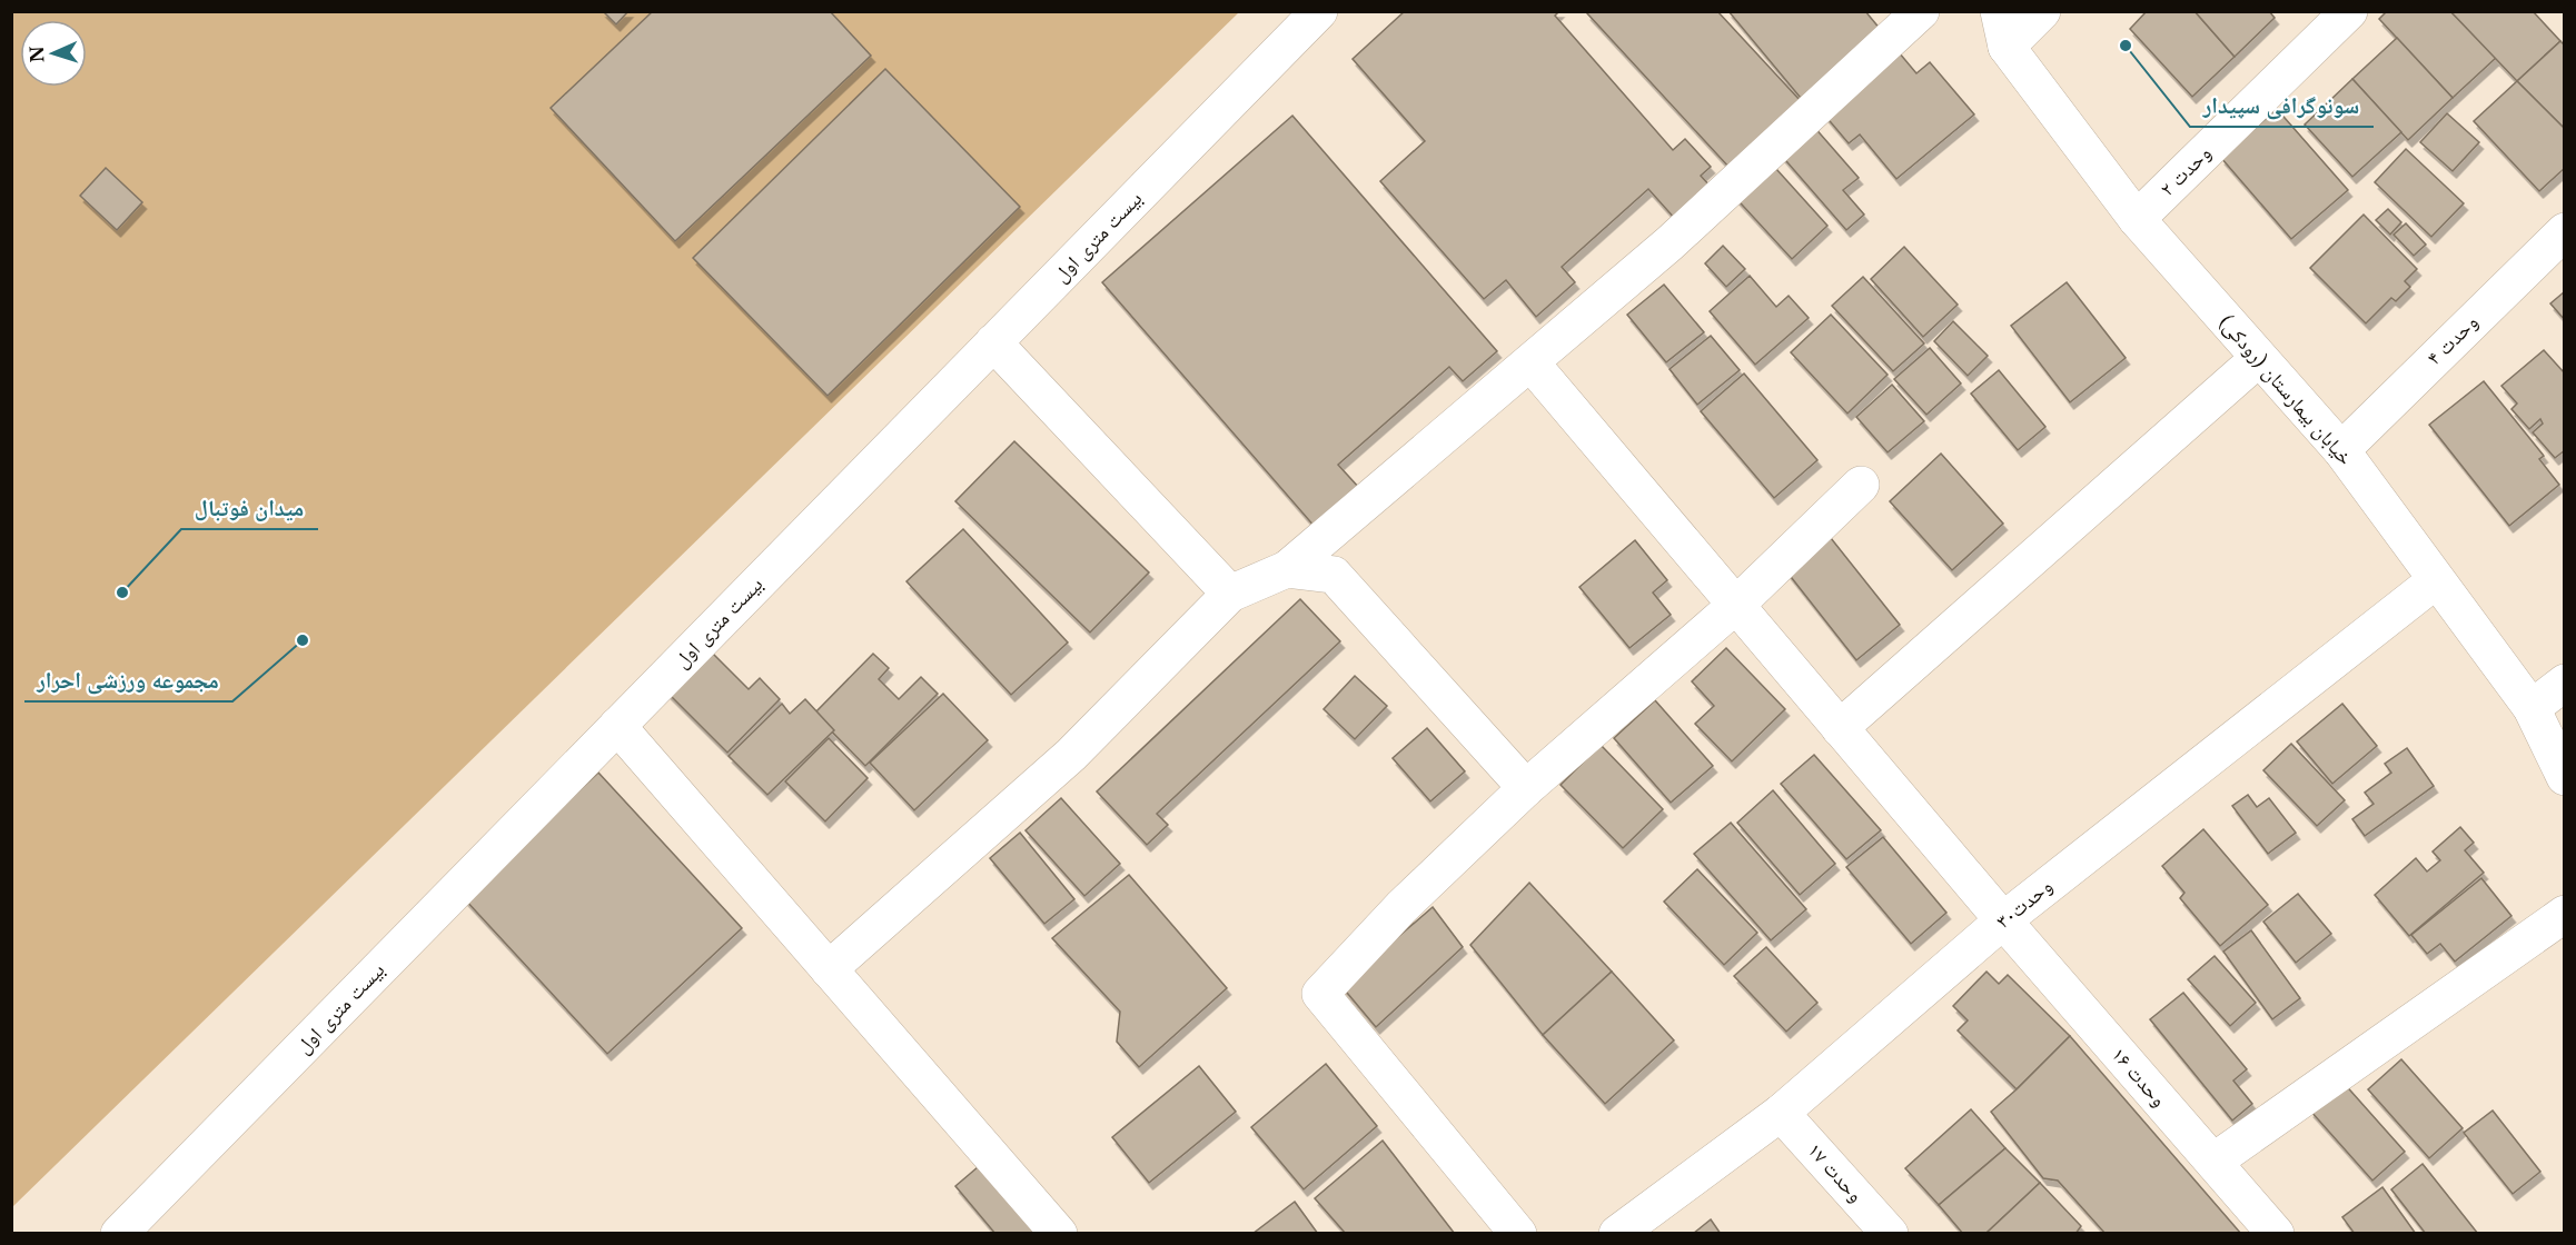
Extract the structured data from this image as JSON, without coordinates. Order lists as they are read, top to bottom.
{
  "streets": {
    "street": [
      "وحدت ۲",
      "بیست متری اول",
      "وحدت ۴",
      "خیابان بیمارستان (رودکی)",
      "وحدت۳۰",
      "وحدت ۱۶",
      "وحدت ۱۷"
    ]
  },
  "crossings": [
    ["وحدت ۲", "خیابان بیمارستان (رودکی)"],
    ["وحدت ۴", "خیابان بیمارستان (رودکی)"],
    ["خیابان بیمارستان (رودکی)", "وحدت۳۰"],
    ["وحدت۳۰", "وحدت ۱۶"],
    ["وحدت۳۰", "وحدت ۱۷"]
  ],
  "places": ["سونوگرافی سپیدار", "میدان فوتبال", "مجموعه ورزشی احرار"],
  "north": "left"
}
